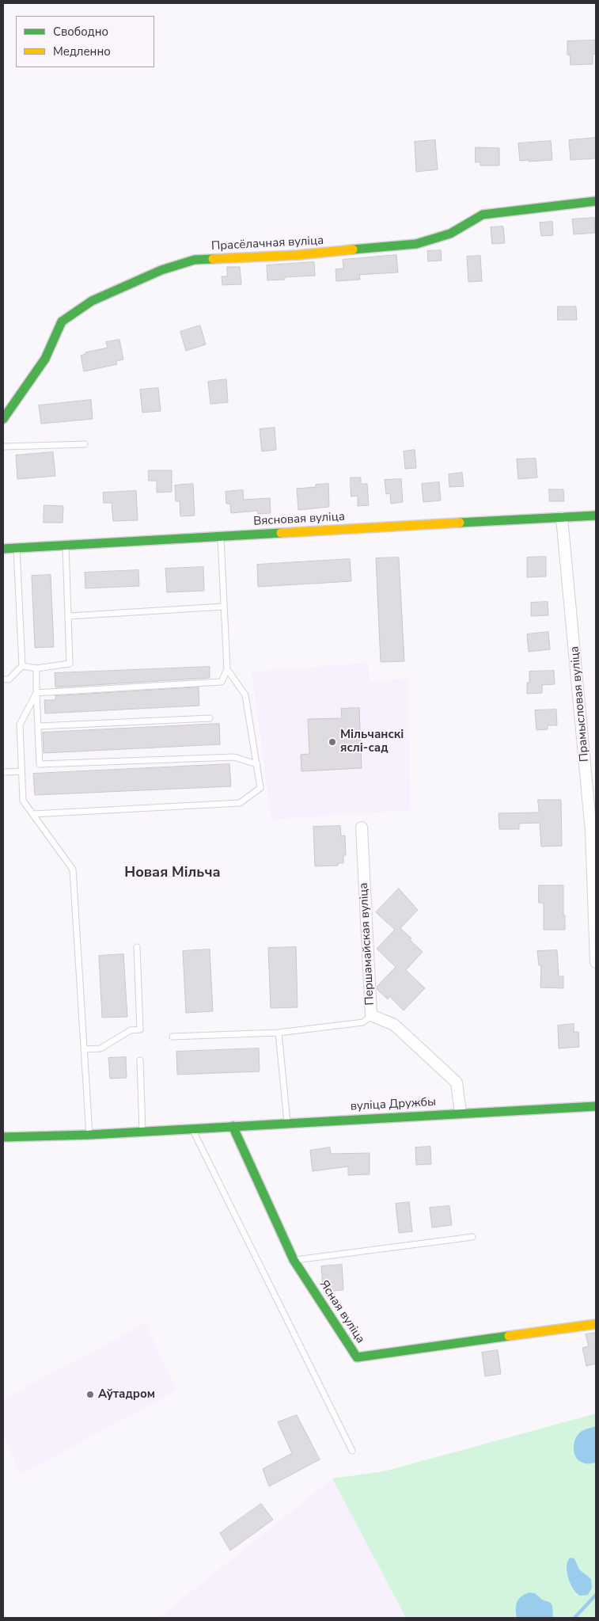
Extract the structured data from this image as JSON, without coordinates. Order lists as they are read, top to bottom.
{
  "streets": {
    "street": [
      "Прасёлачная вуліца",
      "Вясновая вуліца",
      "Прамысловая вуліца",
      "Першамайская вуліца",
      "вуліца Дружбы",
      "Ясная вуліца"
    ]
  },
  "crossings": [
    ["Вясновая вуліца", "Прамысловая вуліца"],
    ["Першамайская вуліца", "вуліца Дружбы"],
    ["вуліца Дружбы", "Ясная вуліца"]
  ],
  "districts": ["Новая Мільча"],
  "places": ["Мільчанскі яслі-сад", "Аўтадром"],
  "legend": ["Свободно", "Медленно"]
}
